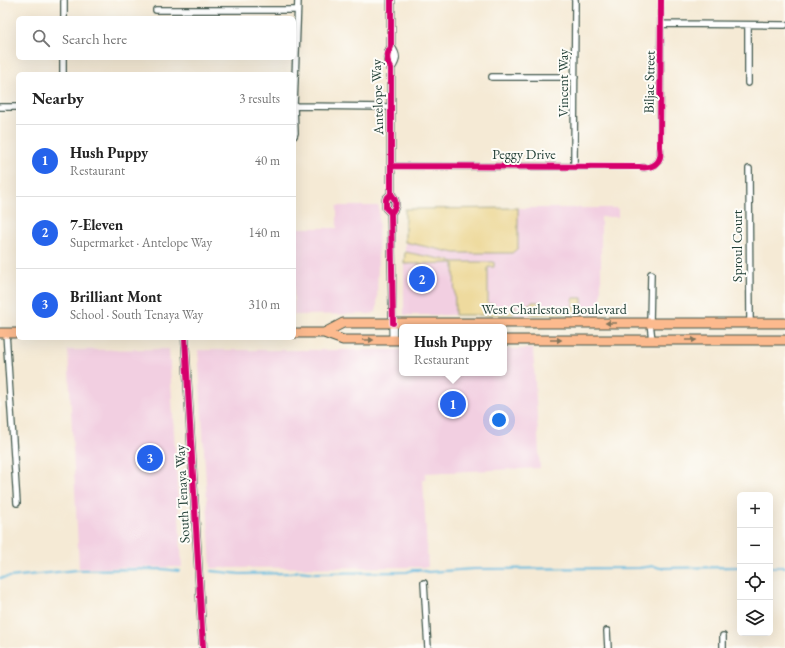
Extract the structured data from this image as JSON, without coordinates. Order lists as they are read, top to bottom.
{
  "streets": {
    "main road": ["West Charleston Boulevard"],
    "street": [
      "Biljac Street",
      "Vincent Way",
      "Antelope Way",
      "Peggy Drive",
      "Sproul Court",
      "South Tenaya Way"
    ]
  },
  "crossings": [
    ["Biljac Street", "Peggy Drive"],
    ["Vincent Way", "Peggy Drive"],
    ["Antelope Way", "Peggy Drive"],
    ["Antelope Way", "West Charleston Boulevard"],
    ["Sproul Court", "West Charleston Boulevard"]
  ],
  "page": {
    "search": "Search here",
    "heading": ["Nearby", "3 results"],
    "list": [
      {
        "mark": "1",
        "name": "Hush Puppy",
        "note": "Restaurant",
        "value": "40 m"
      },
      {
        "mark": "2",
        "name": "7-Eleven",
        "note": "Supermarket · Antelope Way",
        "value": "140 m"
      },
      {
        "mark": "3",
        "name": "Brilliant Mont",
        "note": "School · South Tenaya Way",
        "value": "310 m"
      }
    ],
    "pins": ["2", "1", "3"],
    "popup": ["Hush Puppy", "Restaurant"],
    "map_buttons": ["+", "−"]
  }
}
